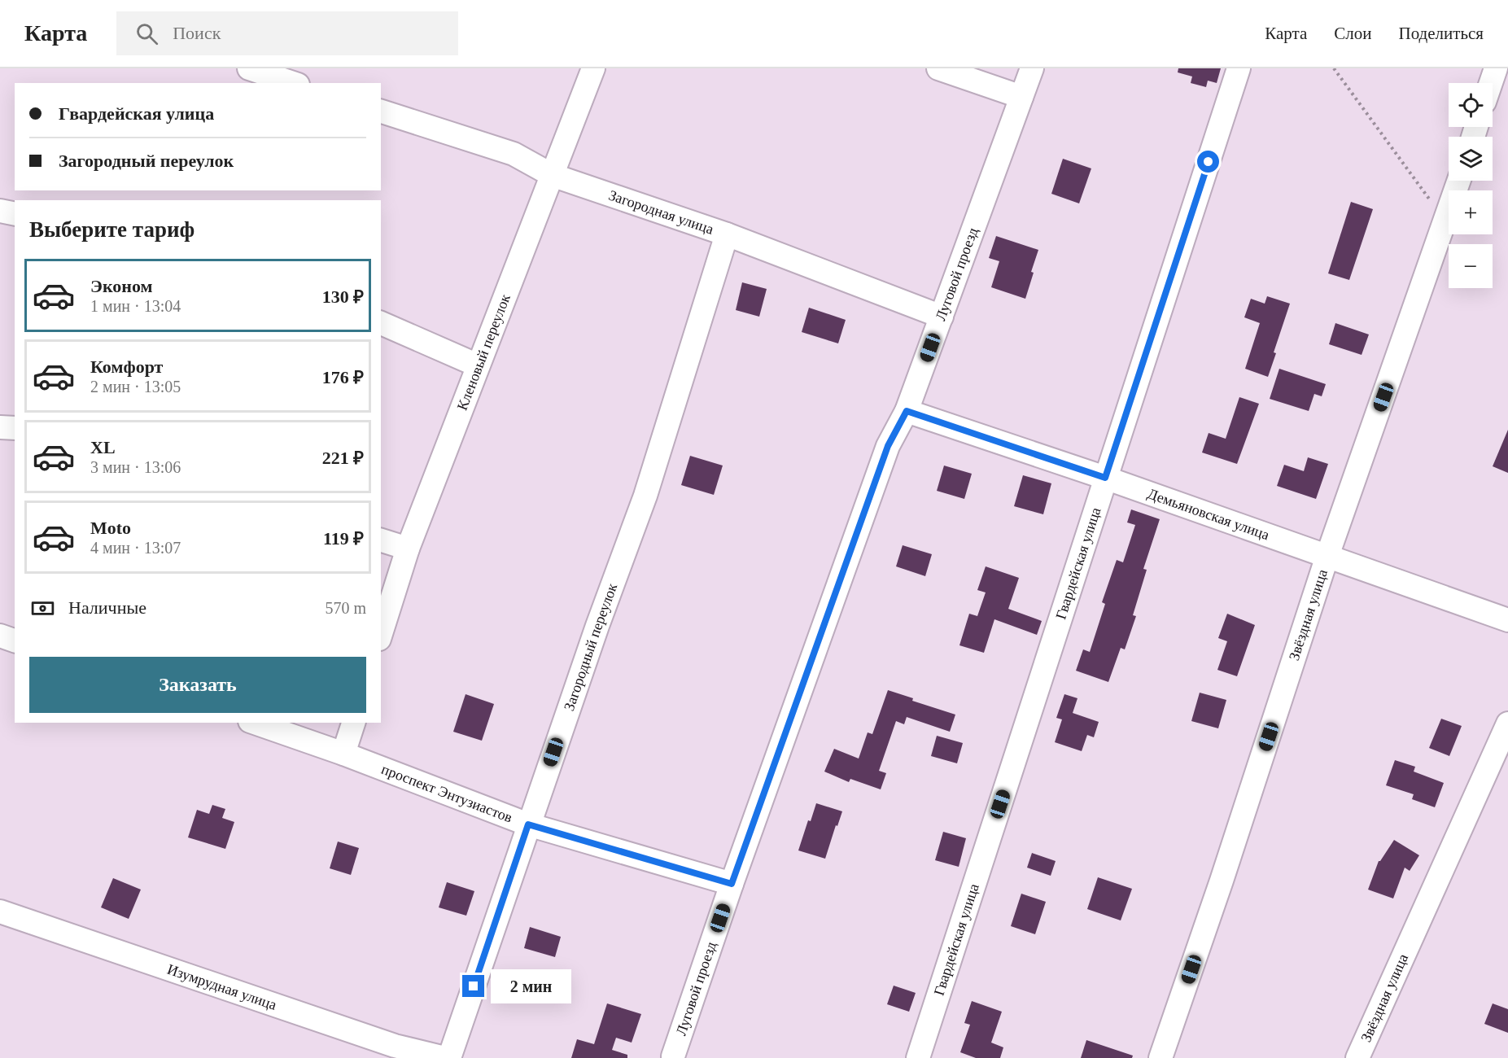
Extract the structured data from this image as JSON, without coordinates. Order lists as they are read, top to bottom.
{
  "streets": {
    "street": [
      "Загородная улица",
      "Луговой проезд",
      "Кленовый переулок",
      "Демьяновская улица",
      "Гвардейская улица",
      "Звёздная улица",
      "Загородный переулок",
      "проспект Энтузиастов",
      "Изумрудная улица"
    ]
  },
  "crossings": [
    ["Загородная улица", "Луговой проезд"],
    ["Загородная улица", "Кленовый переулок"],
    ["Загородная улица", "Загородный переулок"],
    ["Луговой проезд", "Демьяновская улица"],
    ["Луговой проезд", "проспект Энтузиастов"],
    ["Демьяновская улица", "Гвардейская улица"],
    ["Демьяновская улица", "Звёздная улица"],
    ["Загородный переулок", "проспект Энтузиастов"]
  ],
  "page": {
    "header": "Карта",
    "search": "Поиск",
    "nav": ["Карта", "Слои", "Поделиться"],
    "map_buttons": ["+", "−"],
    "banner": ["Гвардейская улица", "Загородный переулок"],
    "heading": "Выберите тариф",
    "list": [
      {
        "name": "Эконом",
        "note": "1 мин · 13:04",
        "value": "130 ₽"
      },
      {
        "name": "Комфорт",
        "note": "2 мин · 13:05",
        "value": "176 ₽"
      },
      {
        "name": "XL",
        "note": "3 мин · 13:06",
        "value": "221 ₽"
      },
      {
        "name": "Moto",
        "note": "4 мин · 13:07",
        "value": "119 ₽"
      }
    ],
    "pay": ["Наличные", "570 m"],
    "buttons": "Заказать",
    "bubble": "2 мин"
  }
}
